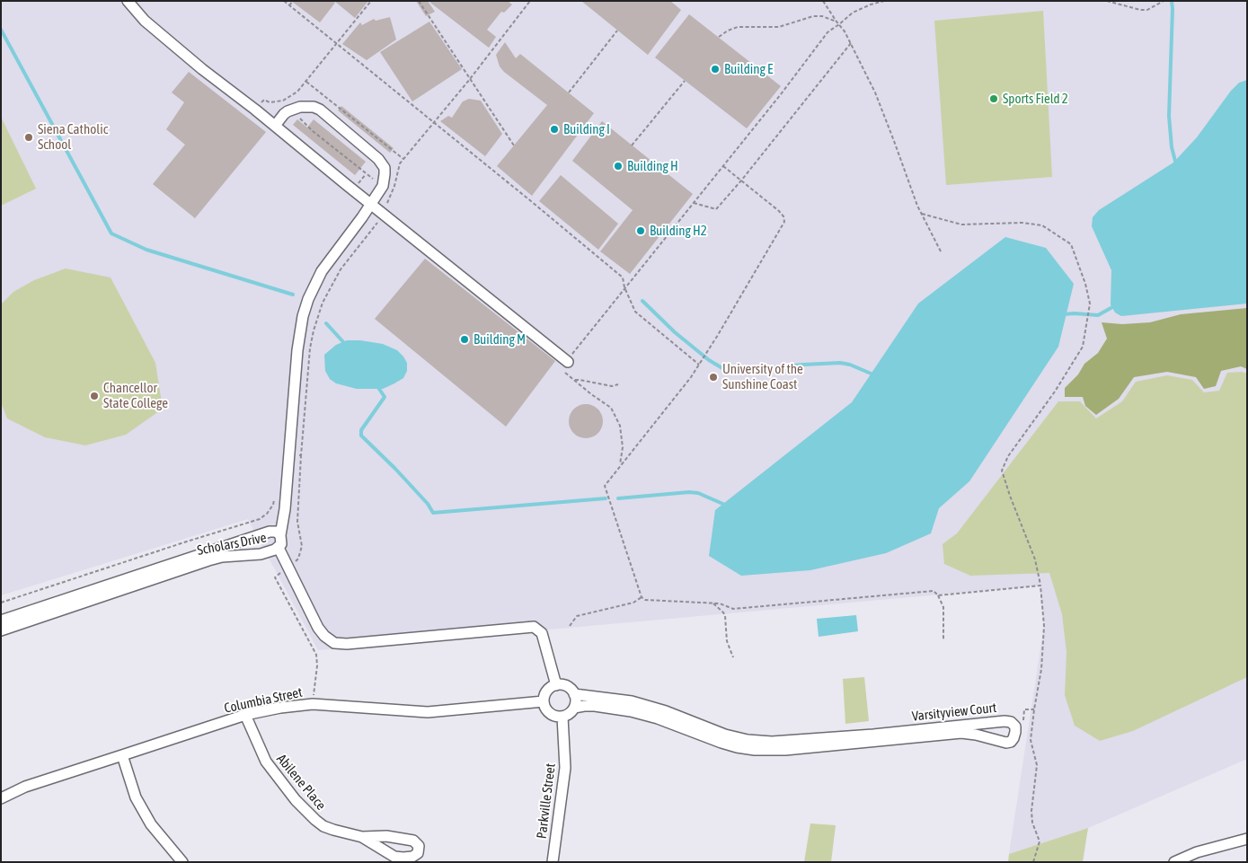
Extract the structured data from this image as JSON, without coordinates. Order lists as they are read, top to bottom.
{
  "streets": {
    "street": [
      "Scholars Drive",
      "Columbia Street",
      "Varsityview Court",
      "Abilene Place",
      "Parkville Street"
    ]
  },
  "crossings": [
    ["Columbia Street", "Varsityview Court"],
    ["Columbia Street", "Abilene Place"],
    ["Columbia Street", "Parkville Street"],
    ["Varsityview Court", "Parkville Street"]
  ],
  "places": [
    "Building E",
    "Sports Field 2",
    "Building I",
    "Siena Catholic School",
    "Building H",
    "Building H2",
    "Building M",
    "University of the Sunshine Coast",
    "Chancellor State College"
  ]
}
